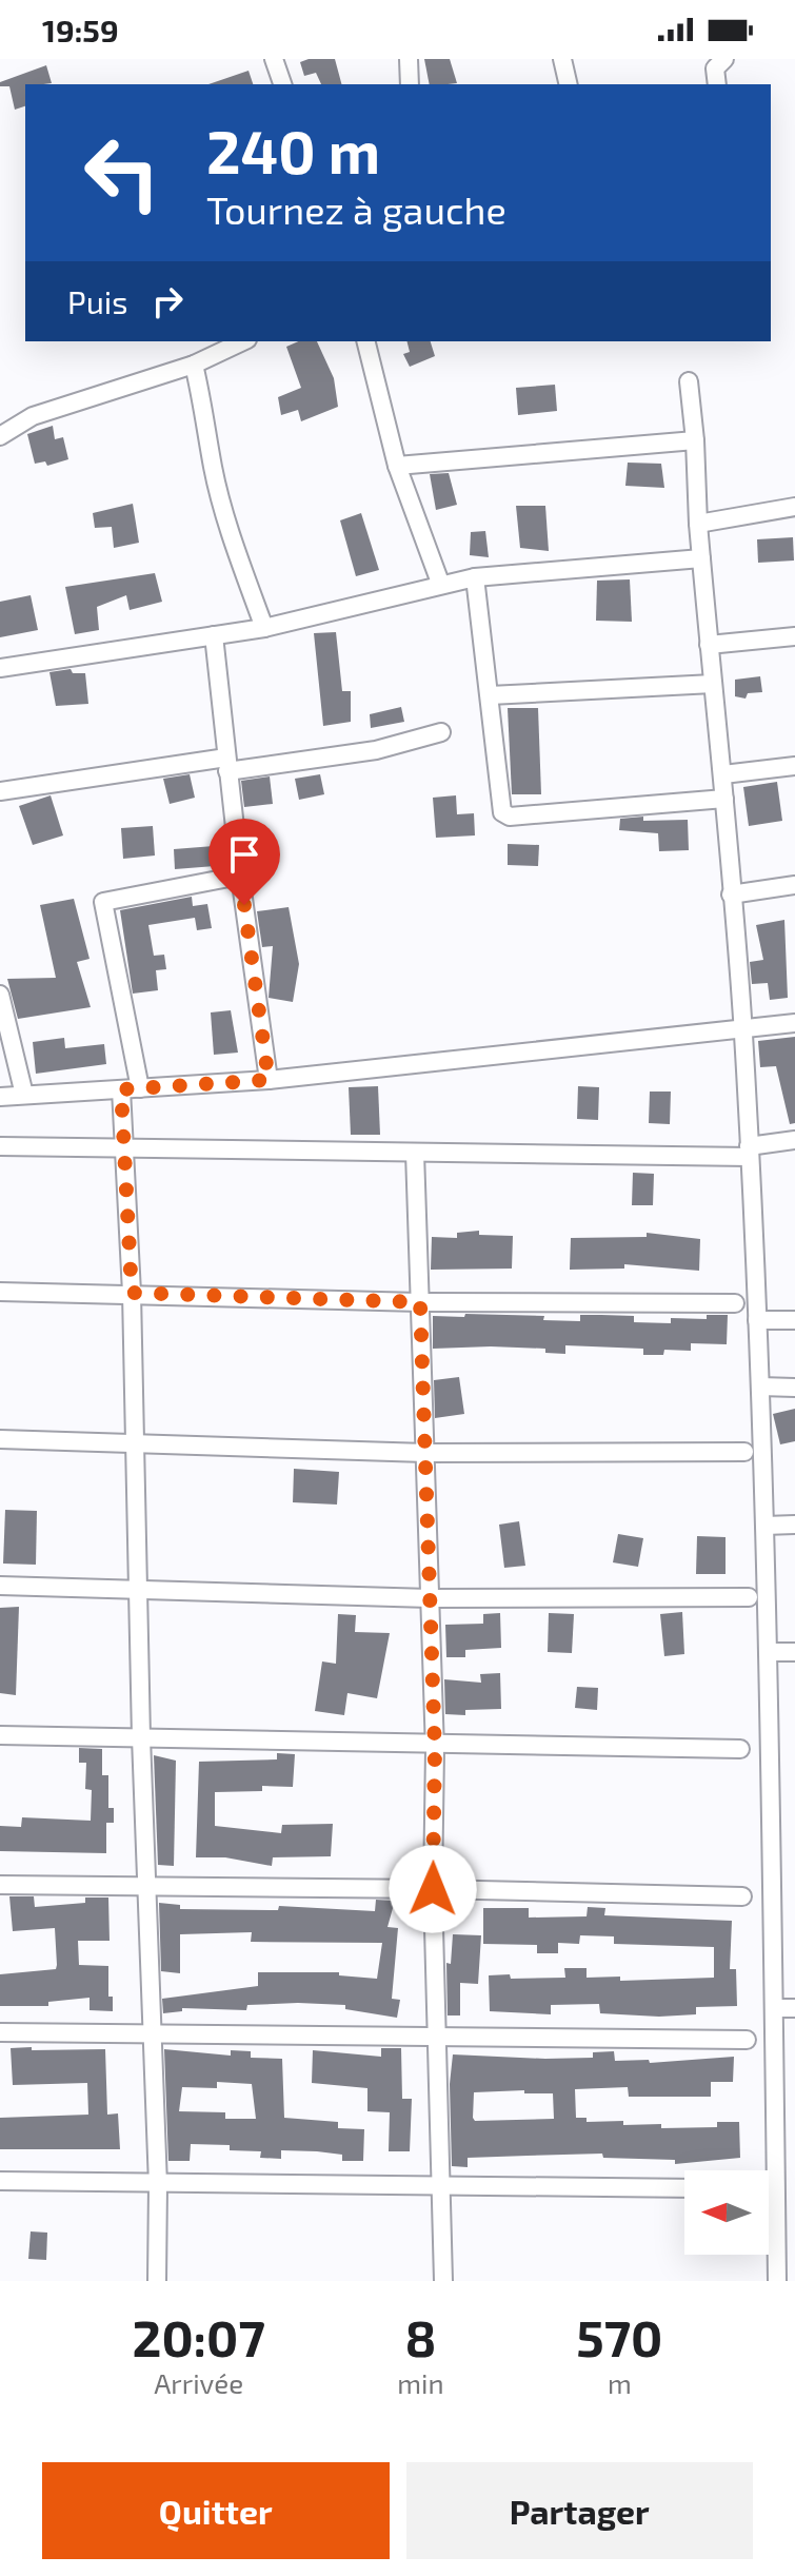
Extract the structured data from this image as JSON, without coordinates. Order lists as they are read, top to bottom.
{
  "north": "left",
  "page": {
    "status": "19:59",
    "turn": ["240 m", "Tournez à gauche"],
    "then": "Puis",
    "eta": [
      "20:07",
      "Arrivée",
      "8",
      "min",
      "570",
      "m"
    ],
    "buttons": ["Quitter", "Partager"]
  }
}
